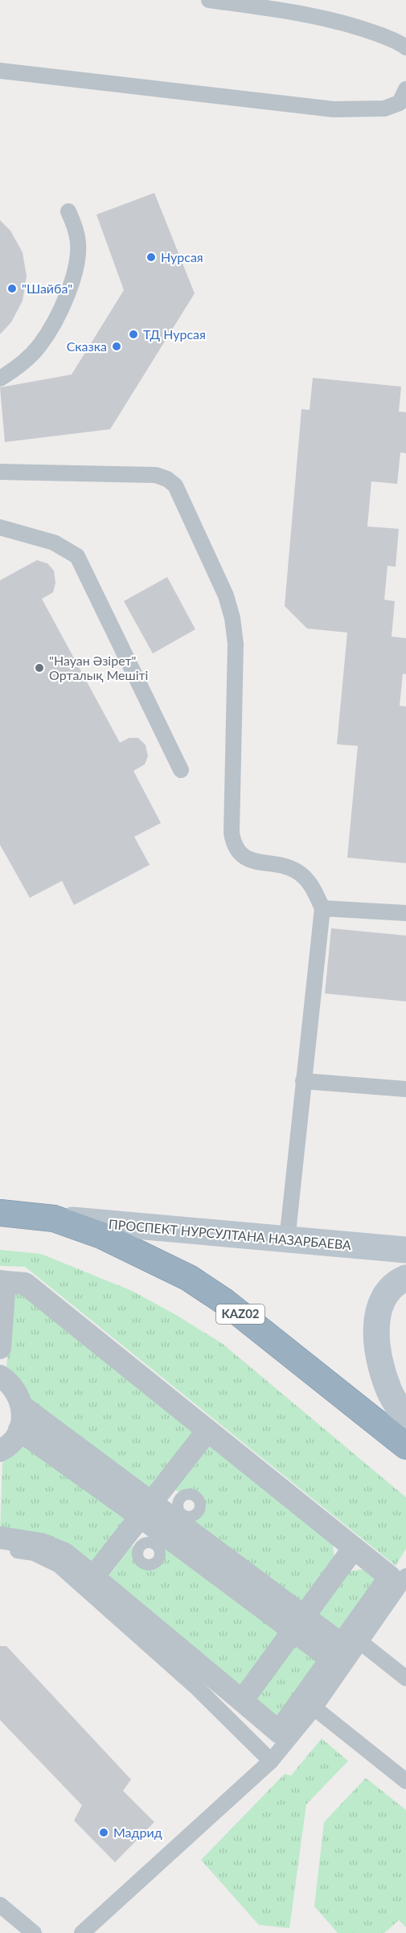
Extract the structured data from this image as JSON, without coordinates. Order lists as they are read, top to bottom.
{
  "streets": {
    "highway": ["KАZ02"],
    "main road": ["ПРОСПЕКТ НУРСУЛТАНА НАЗАРБАЕВА"]
  },
  "crossings": [
    ["ПРОСПЕКТ НУРСУЛТАНА НАЗАРБАЕВА", "KАZ02"]
  ],
  "places": [
    "Нурсая",
    "\"Шайба\"",
    "ТД Нурсая",
    "Сказка",
    "\"Науан Әзірет\" Орталық Мешіті",
    "Мадрид"
  ]
}
